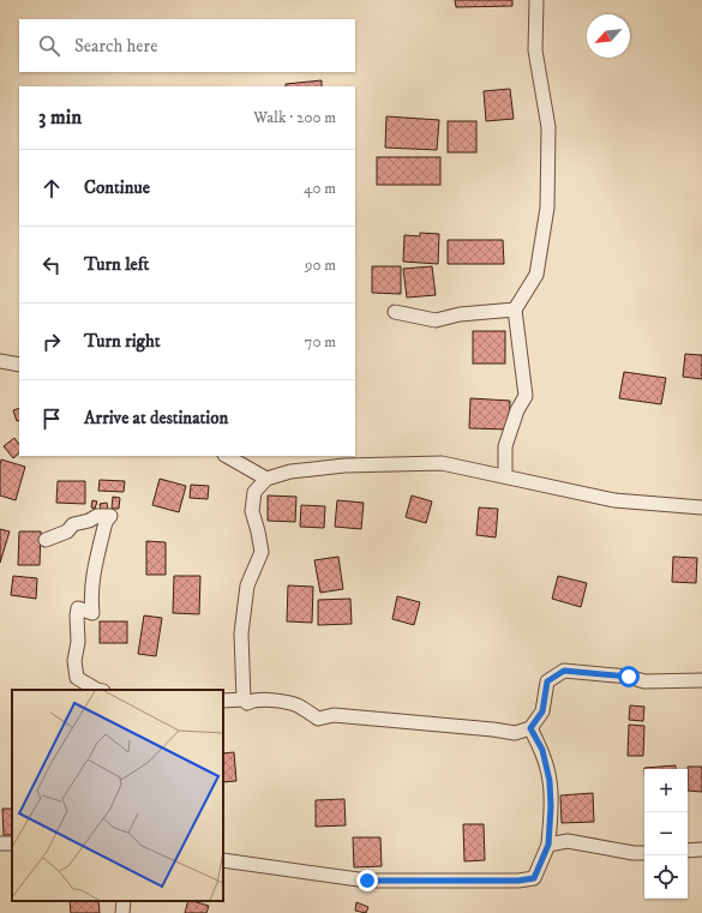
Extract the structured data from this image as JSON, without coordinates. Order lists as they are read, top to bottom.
{
  "north": "bottom left",
  "page": {
    "search": "Search here",
    "heading": ["3 min", "Walk · 200 m"],
    "list": [
      ["Continue", "40 m"],
      ["Turn left", "90 m"],
      ["Turn right", "70 m"],
      "Arrive at destination"
    ],
    "map_buttons": ["+", "−"]
  }
}
